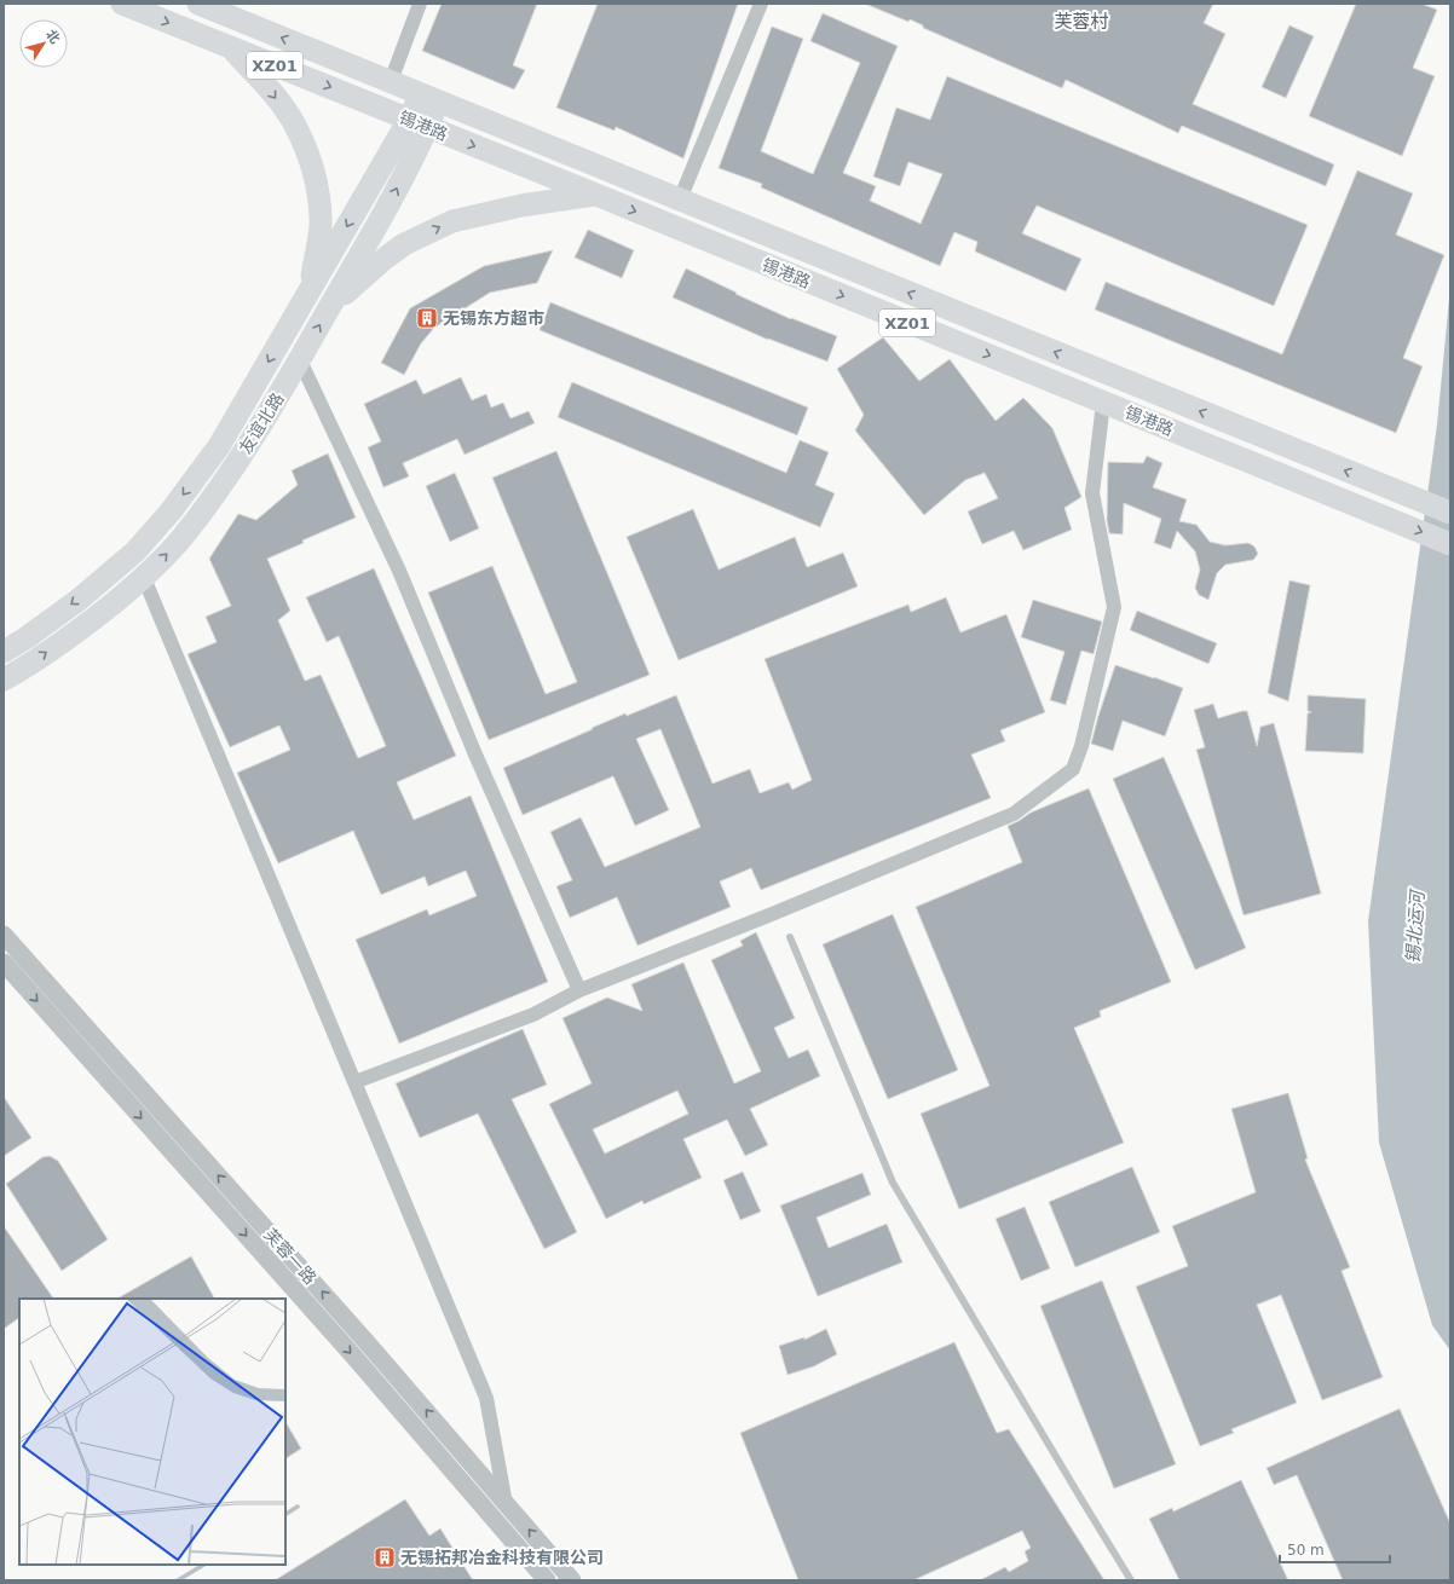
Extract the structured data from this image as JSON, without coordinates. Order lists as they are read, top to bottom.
{
  "streets": {
    "main road": ["XZ01", "锡港路", "友谊北路"],
    "street": ["芙蓉一路"]
  },
  "crossings": [
    ["锡港路", "友谊北路"]
  ],
  "districts": ["芙蓉村"],
  "water": ["锡北运河"],
  "places": {
    "building": ["无锡东方超市", "无锡拓邦冶金科技有限公司"]
  },
  "scale_bar": "50 m",
  "north": "top right"
}
